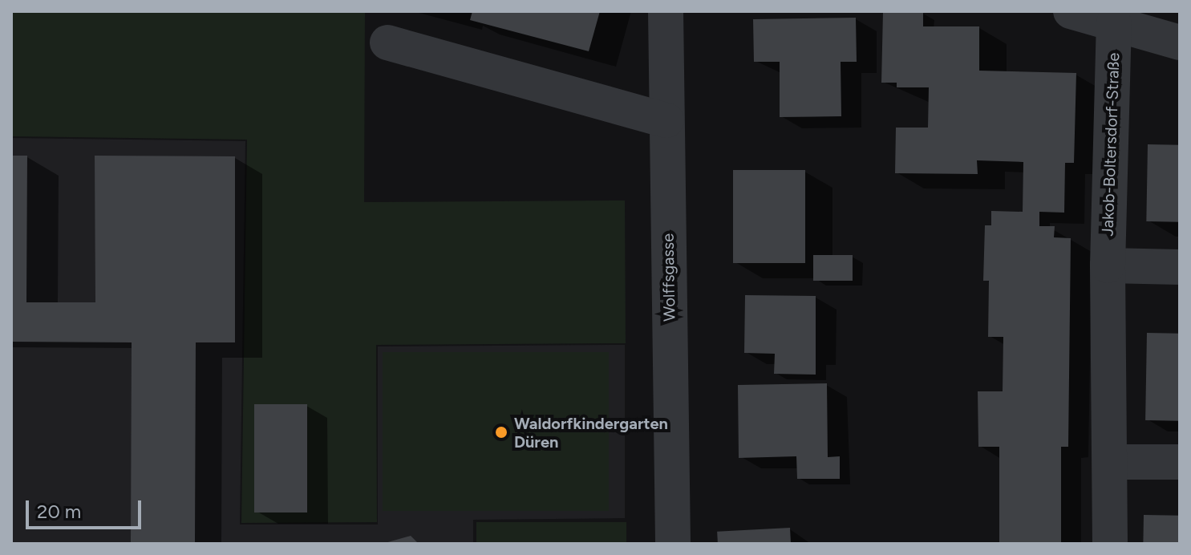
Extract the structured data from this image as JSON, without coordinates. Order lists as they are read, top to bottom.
{
  "streets": {
    "street": ["Jakob-Boltersdorf-Straße", "Wolffsgasse"]
  },
  "places": ["Waldorfkindergarten Düren"],
  "scale_bar": "20 m"
}
